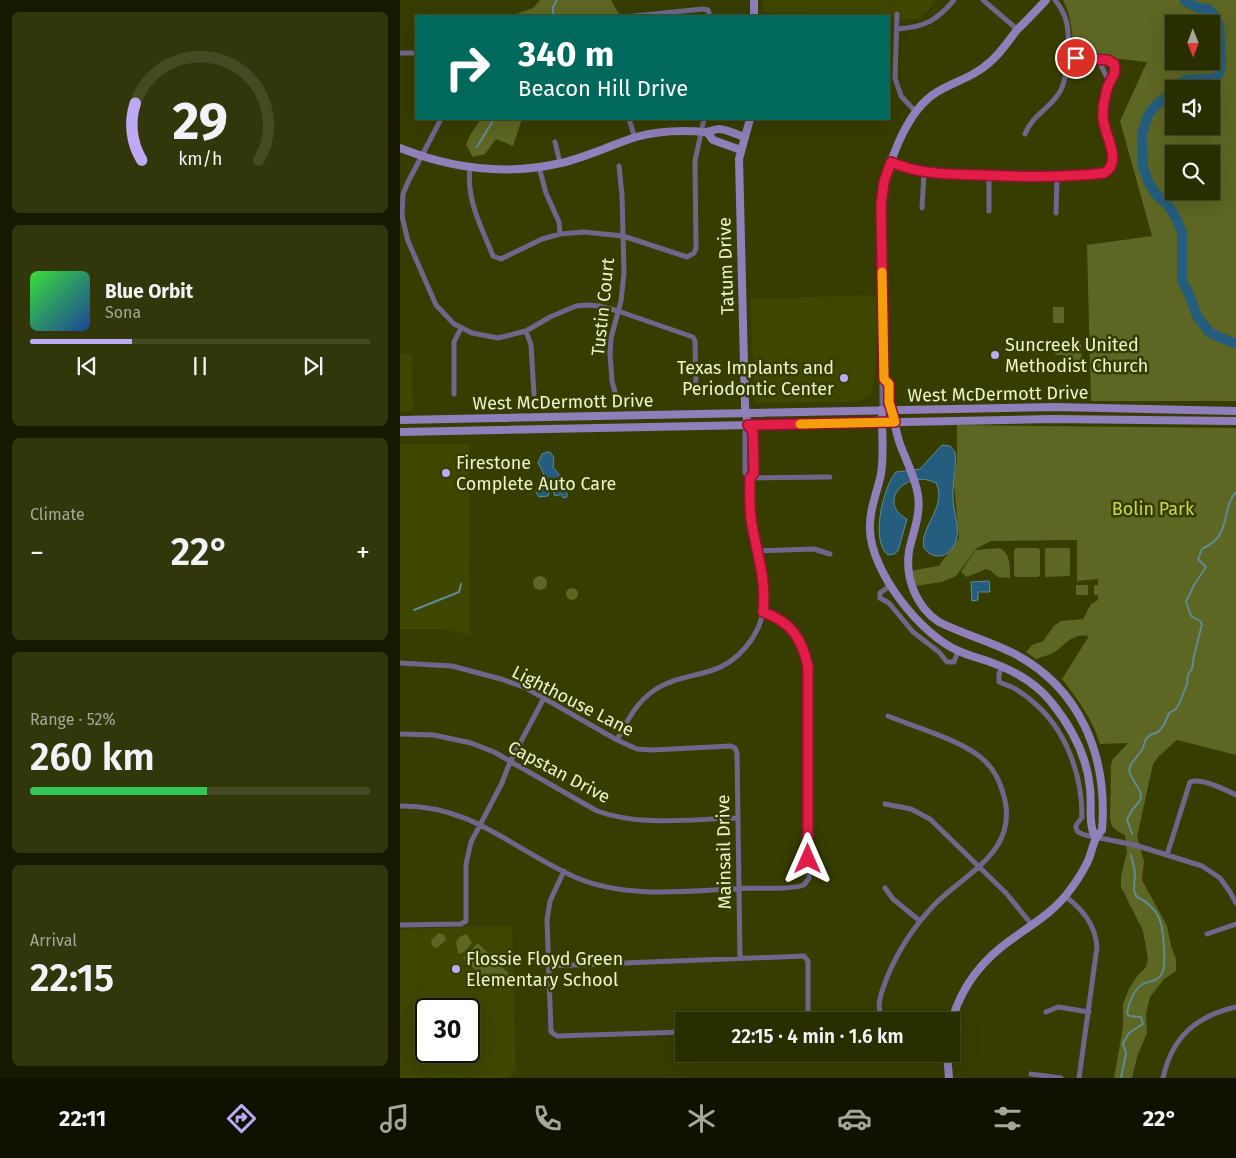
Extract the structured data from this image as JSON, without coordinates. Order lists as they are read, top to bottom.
{
  "streets": {
    "street": [
      "Tatum Drive",
      "Tustin Court",
      "West McDermott Drive",
      "Lighthouse Lane",
      "Capstan Drive",
      "Mainsail Drive"
    ]
  },
  "crossings": [
    ["Tatum Drive", "West McDermott Drive"],
    ["Lighthouse Lane", "Mainsail Drive"],
    ["Capstan Drive", "Mainsail Drive"]
  ],
  "parks": ["Bolin Park"],
  "places": [
    "Suncreek United Methodist Church",
    "Texas Implants and Periodontic Center",
    "Firestone Complete Auto Care",
    "Flossie Floyd Green Elementary School"
  ],
  "north": "bottom",
  "page": {
    "turn": ["340 m", "Beacon Hill Drive"],
    "song": ["Blue Orbit", "Sona"],
    "tile": [
      "Climate",
      ["Range · 52%", "260 km"],
      ["Arrival", "22:15"]
    ],
    "heat": ["−", "22°", "+"],
    "limit": "30",
    "trip": "22:15 · 4 min · 1.6 km",
    "tabs": ["22:11", "22°"],
    "gauge": ["29", "km/h"]
  }
}
